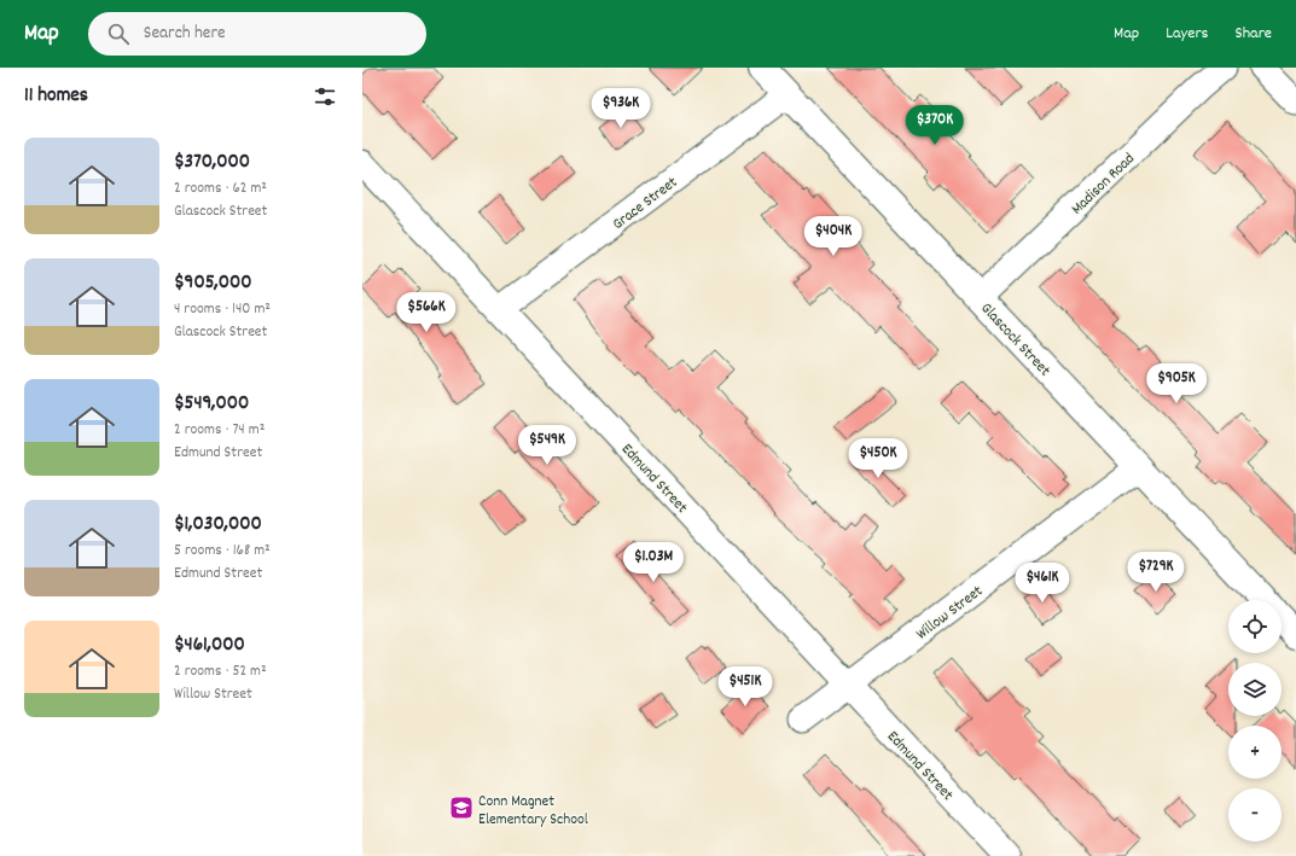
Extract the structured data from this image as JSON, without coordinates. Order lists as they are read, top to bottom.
{
  "streets": {
    "street": [
      "Madison Road",
      "Grace Street",
      "Glascock Street",
      "Edmund Street",
      "Willow Street"
    ]
  },
  "crossings": [
    ["Madison Road", "Glascock Street"],
    ["Grace Street", "Glascock Street"],
    ["Grace Street", "Edmund Street"],
    ["Glascock Street", "Willow Street"],
    ["Edmund Street", "Willow Street"]
  ],
  "places": {
    "school or university": ["Conn Magnet Elementary School"]
  },
  "page": {
    "header": "Map",
    "search": "Search here",
    "nav": ["Map", "Layers", "Share"],
    "heading": "11 homes",
    "price": [
      "$936K",
      "$370K",
      "$404K",
      "$566K",
      "$905K",
      "$549K",
      "$450K",
      "$1.03M",
      "$729K",
      "$461K",
      "$451K"
    ],
    "list": [
      {
        "name": "$370,000",
        "note": "2 rooms · 62 m² · Glascock Street"
      },
      {
        "name": "$905,000",
        "note": "4 rooms · 140 m² · Glascock Street"
      },
      {
        "name": "$549,000",
        "note": "2 rooms · 74 m² · Edmund Street"
      },
      {
        "name": "$1,030,000",
        "note": "5 rooms · 168 m² · Edmund Street"
      },
      {
        "name": "$461,000",
        "note": "2 rooms · 52 m² · Willow Street"
      }
    ],
    "map_buttons": ["+", "−"]
  }
}
